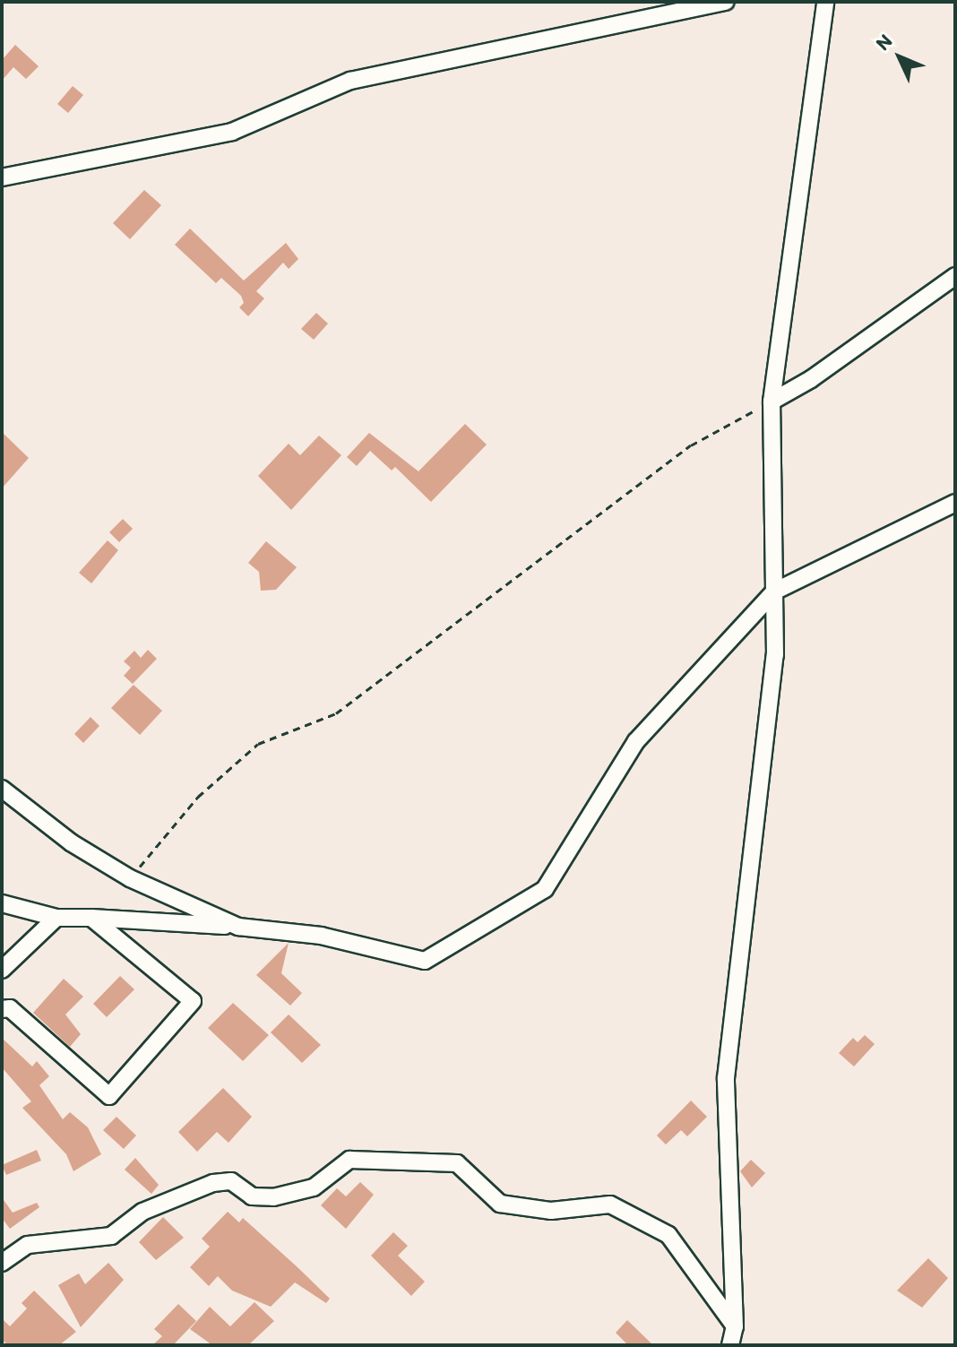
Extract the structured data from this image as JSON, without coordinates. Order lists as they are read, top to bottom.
{
  "north": "top left"
}
